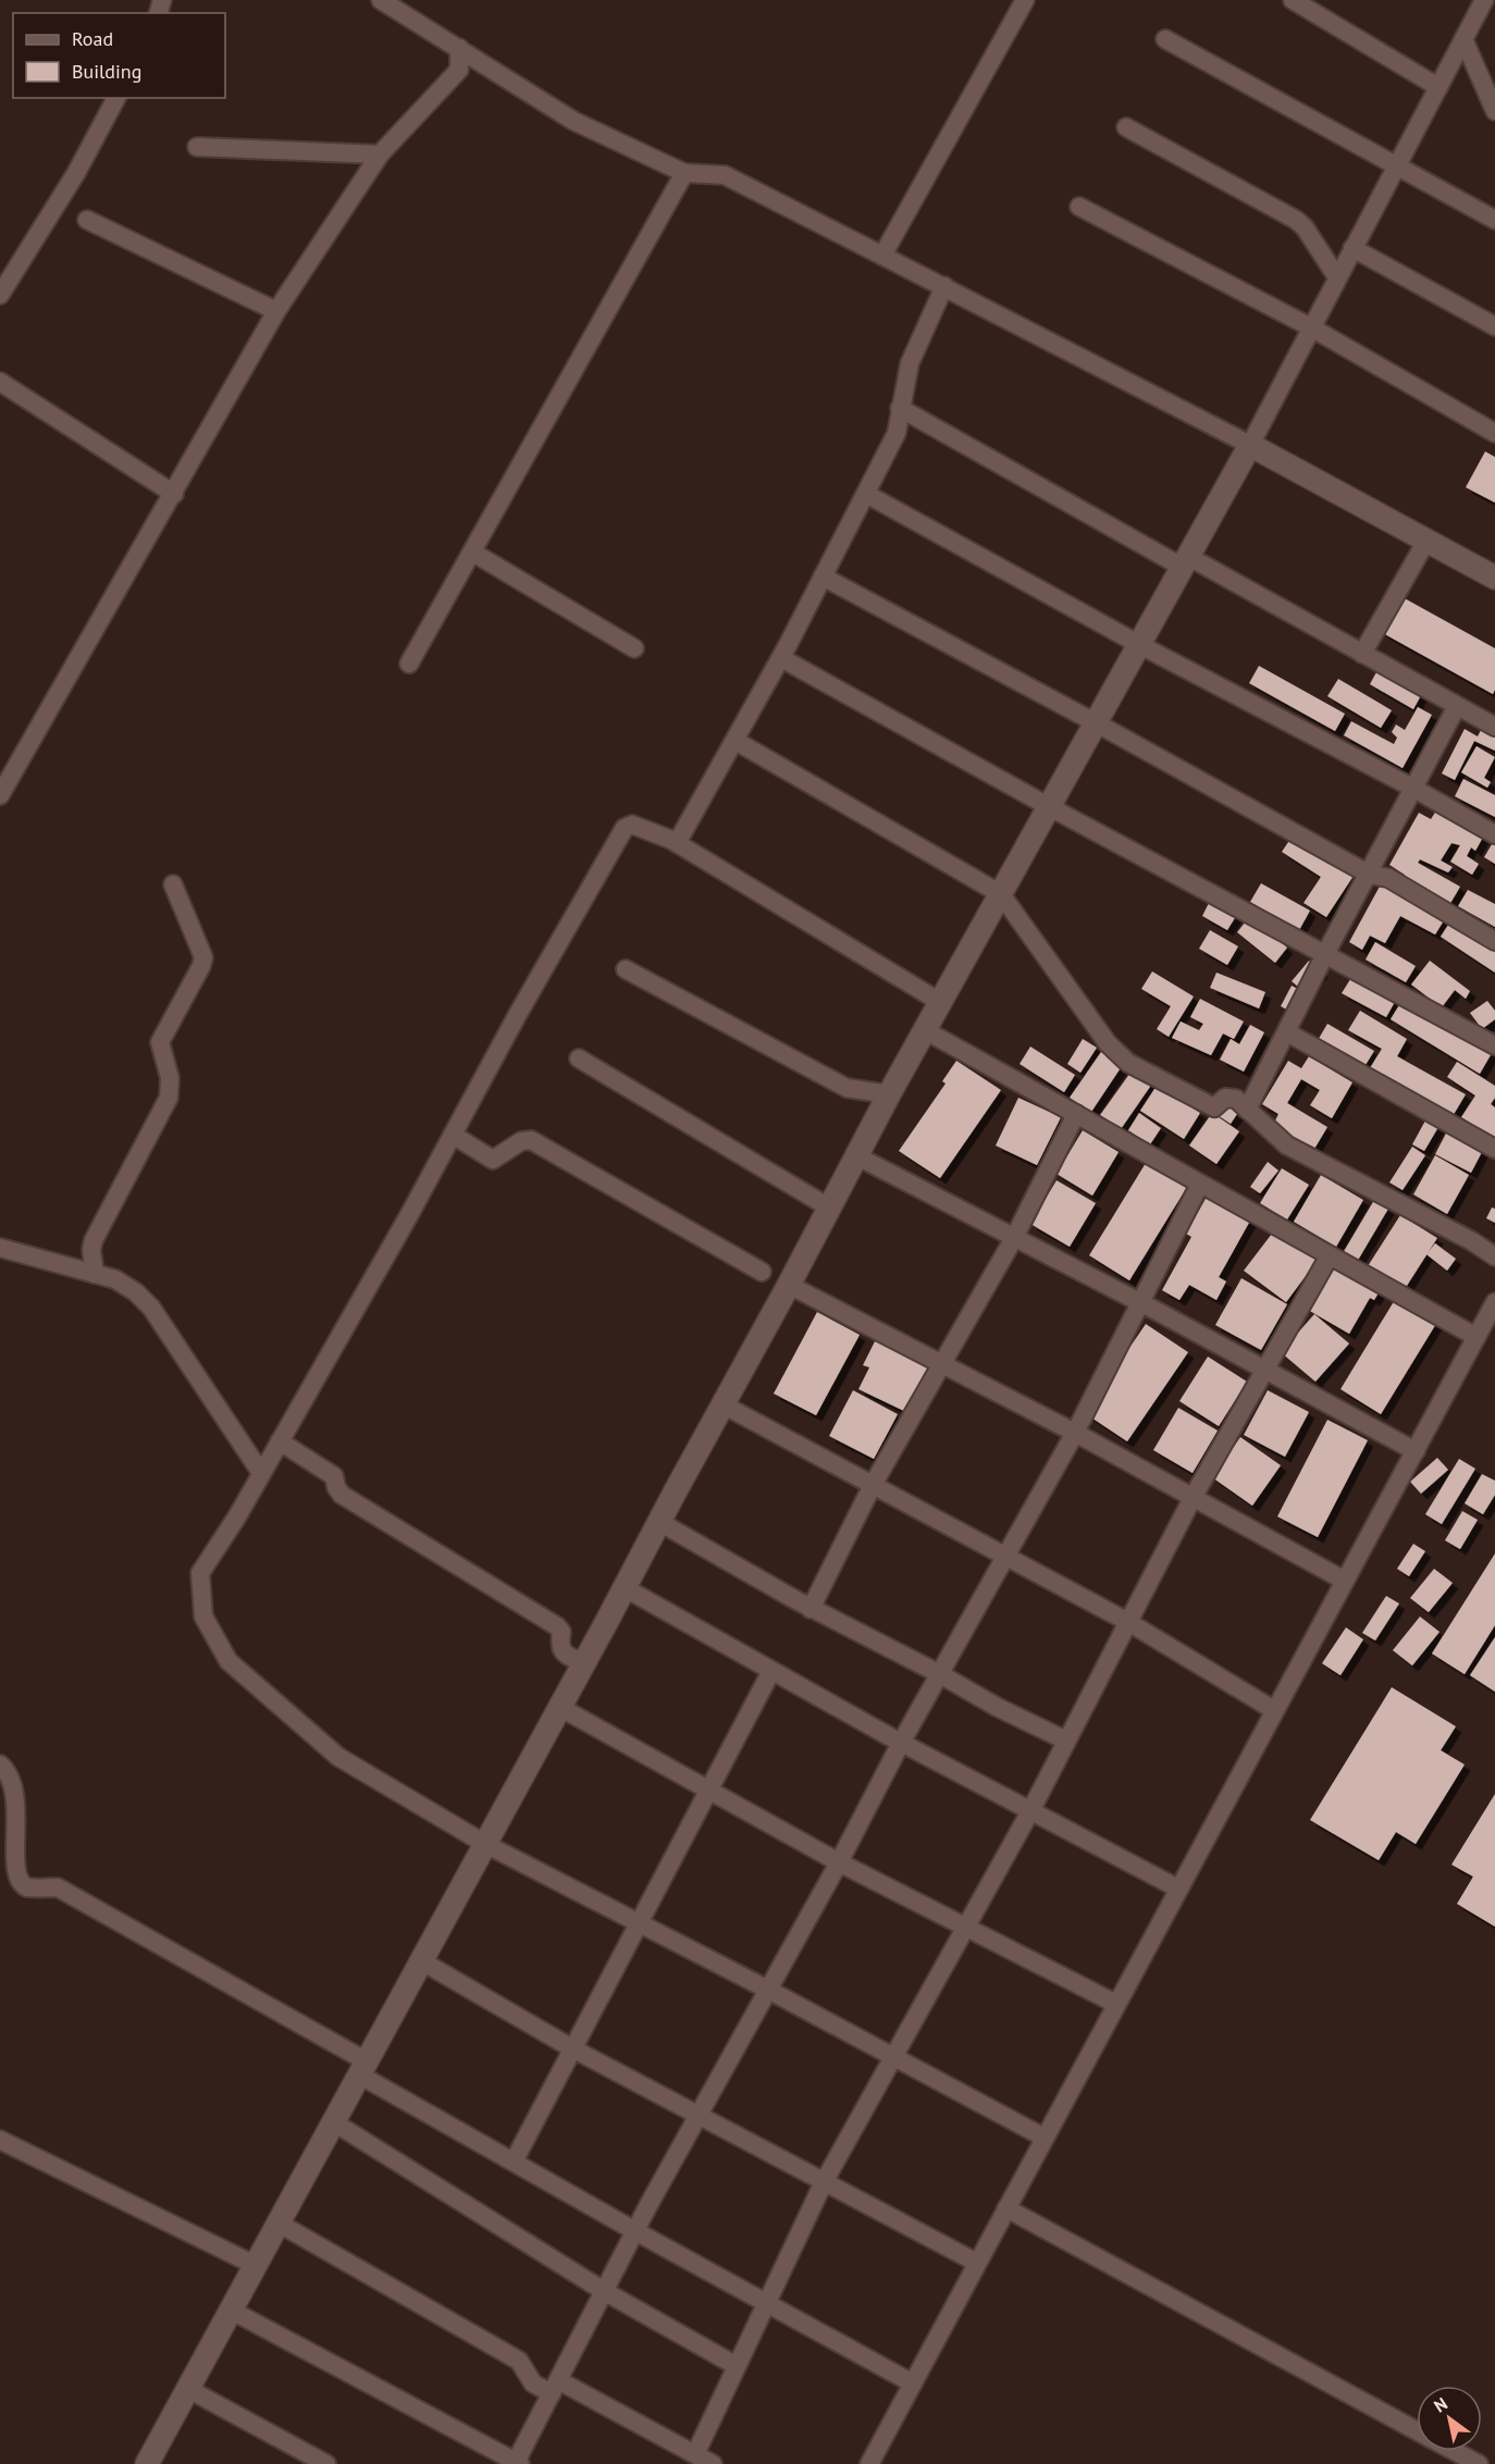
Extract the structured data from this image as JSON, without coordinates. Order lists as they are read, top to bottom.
{
  "legend": ["Road", "Building"],
  "north": "top left"
}
